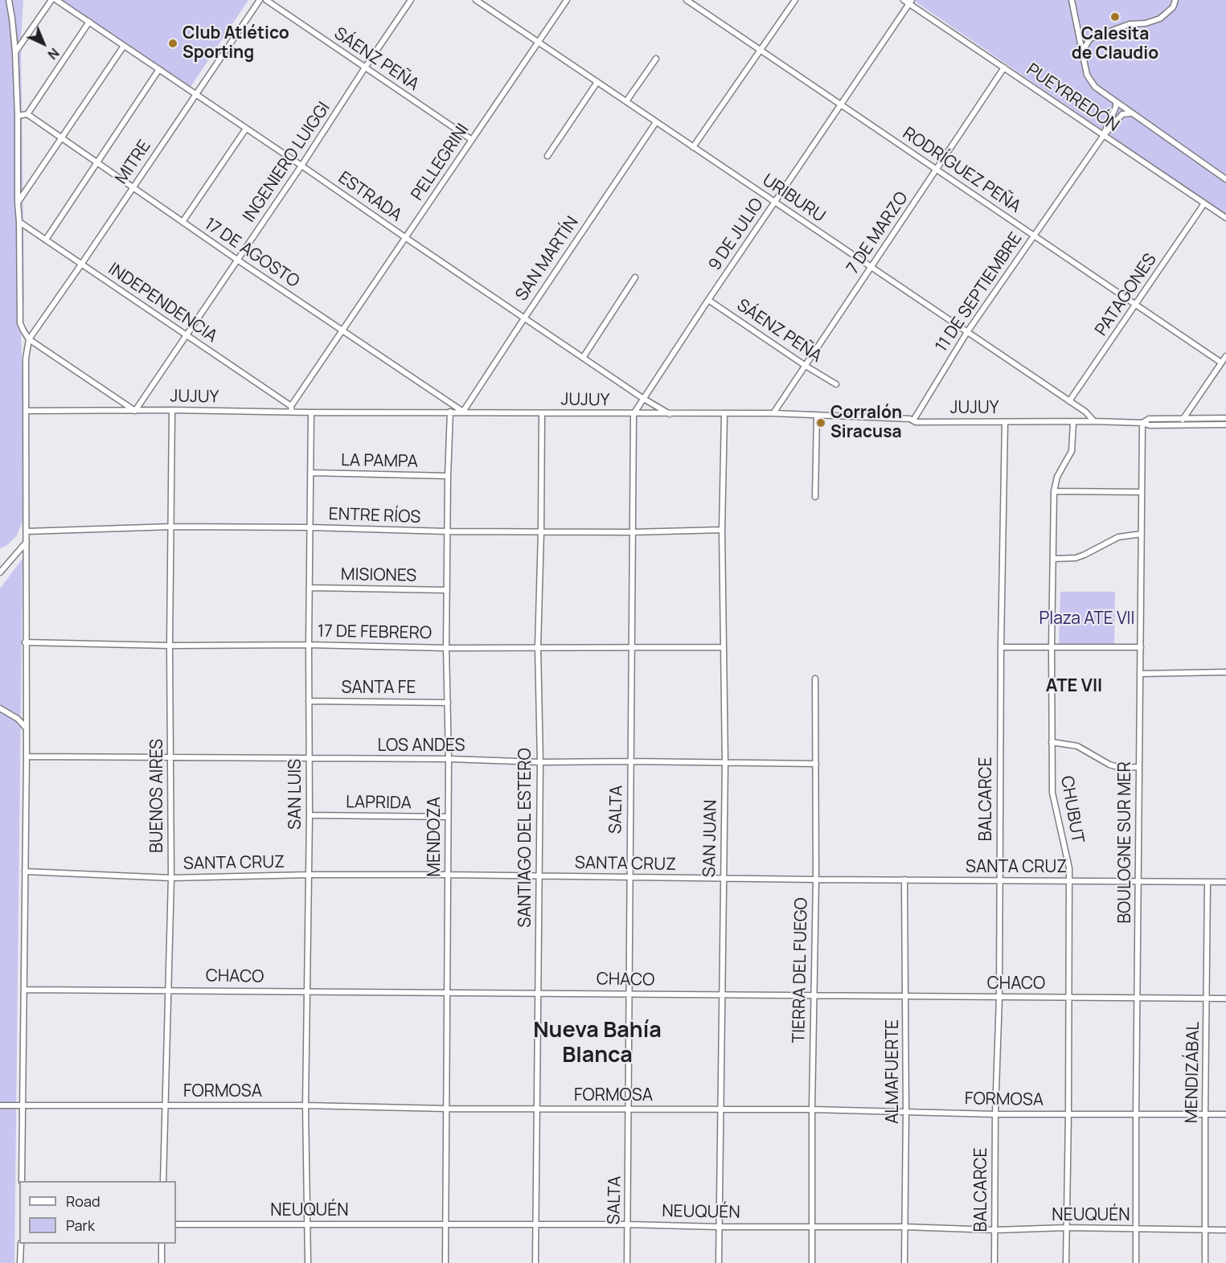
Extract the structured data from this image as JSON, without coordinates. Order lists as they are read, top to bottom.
{
  "streets": {
    "street": [
      "SÁENZ PEÑA",
      "PUEYRREDÓN",
      "MITRE",
      "INGENIERO LUIGGI",
      "PELLEGRINI",
      "RODRÍGUEZ PEÑA",
      "ESTRADA",
      "URIBURU",
      "7 DE MARZO",
      "9 DE JULIO",
      "17 DE AGOSTO",
      "SAN MARTÍN",
      "11 DE SEPTIEMBRE",
      "PATAGONES",
      "INDEPENDENCIA",
      "JUJUY",
      "LA PAMPA",
      "ENTRE RÍOS",
      "MISIONES",
      "17 DE FEBRERO",
      "SANTA FE",
      "LOS ANDES",
      "SAN LUIS",
      "BUENOS AIRES",
      "BALCARCE",
      "LAPRIDA",
      "SALTA",
      "CHUBUT",
      "MENDOZA",
      "SANTIAGO DEL ESTERO",
      "SAN JUAN",
      "BOULOGNE SUR MER",
      "SANTA CRUZ",
      "TIERRA DEL FUEGO",
      "CHACO",
      "ALMAFUERTE",
      "MENDIZÁBAL",
      "FORMOSA",
      "NEUQUÉN"
    ]
  },
  "crossings": [
    ["SÁENZ PEÑA", "INGENIERO LUIGGI"],
    ["SÁENZ PEÑA", "PELLEGRINI"],
    ["SÁENZ PEÑA", "7 DE MARZO"],
    ["SÁENZ PEÑA", "9 DE JULIO"],
    ["PUEYRREDÓN", "7 DE MARZO"],
    ["PUEYRREDÓN", "9 DE JULIO"],
    ["PUEYRREDÓN", "11 DE SEPTIEMBRE"],
    ["PUEYRREDÓN", "PATAGONES"],
    ["MITRE", "ESTRADA"],
    ["MITRE", "17 DE AGOSTO"],
    ["MITRE", "INDEPENDENCIA"],
    ["INGENIERO LUIGGI", "ESTRADA"],
    ["INGENIERO LUIGGI", "17 DE AGOSTO"],
    ["INGENIERO LUIGGI", "INDEPENDENCIA"],
    ["INGENIERO LUIGGI", "JUJUY"],
    ["PELLEGRINI", "ESTRADA"],
    ["PELLEGRINI", "URIBURU"],
    ["PELLEGRINI", "17 DE AGOSTO"],
    ["PELLEGRINI", "INDEPENDENCIA"],
    ["RODRÍGUEZ PEÑA", "7 DE MARZO"],
    ["RODRÍGUEZ PEÑA", "9 DE JULIO"],
    ["RODRÍGUEZ PEÑA", "11 DE SEPTIEMBRE"],
    ["RODRÍGUEZ PEÑA", "PATAGONES"],
    ["ESTRADA", "9 DE JULIO"],
    ["ESTRADA", "SAN MARTÍN"],
    ["ESTRADA", "JUJUY"],
    ["URIBURU", "7 DE MARZO"],
    ["URIBURU", "9 DE JULIO"],
    ["URIBURU", "SAN MARTÍN"],
    ["URIBURU", "11 DE SEPTIEMBRE"],
    ["URIBURU", "PATAGONES"],
    ["URIBURU", "JUJUY"],
    ["7 DE MARZO", "JUJUY"],
    ["9 DE JULIO", "JUJUY"],
    ["9 DE JULIO", "SALTA"],
    ["17 DE AGOSTO", "SAN MARTÍN"],
    ["17 DE AGOSTO", "JUJUY"],
    ["SAN MARTÍN", "JUJUY"],
    ["11 DE SEPTIEMBRE", "JUJUY"],
    ["JUJUY", "SAN LUIS"],
    ["JUJUY", "BUENOS AIRES"],
    ["JUJUY", "BALCARCE"],
    ["JUJUY", "SALTA"],
    ["JUJUY", "CHUBUT"],
    ["JUJUY", "MENDOZA"],
    ["JUJUY", "SANTIAGO DEL ESTERO"],
    ["JUJUY", "SAN JUAN"],
    ["JUJUY", "BOULOGNE SUR MER"],
    ["LA PAMPA", "SAN LUIS"],
    ["LA PAMPA", "MENDOZA"],
    ["ENTRE RÍOS", "SAN LUIS"],
    ["ENTRE RÍOS", "BUENOS AIRES"],
    ["ENTRE RÍOS", "SALTA"],
    ["ENTRE RÍOS", "MENDOZA"],
    ["ENTRE RÍOS", "SANTIAGO DEL ESTERO"],
    ["ENTRE RÍOS", "SAN JUAN"],
    ["MISIONES", "SAN LUIS"],
    ["MISIONES", "MENDOZA"],
    ["17 DE FEBRERO", "SAN LUIS"],
    ["17 DE FEBRERO", "BUENOS AIRES"],
    ["17 DE FEBRERO", "SALTA"],
    ["17 DE FEBRERO", "MENDOZA"],
    ["17 DE FEBRERO", "SANTIAGO DEL ESTERO"],
    ["17 DE FEBRERO", "SAN JUAN"],
    ["SANTA FE", "SAN LUIS"],
    ["SANTA FE", "MENDOZA"],
    ["LOS ANDES", "SAN LUIS"],
    ["LOS ANDES", "BUENOS AIRES"],
    ["LOS ANDES", "SALTA"],
    ["LOS ANDES", "MENDOZA"],
    ["LOS ANDES", "SANTIAGO DEL ESTERO"],
    ["LOS ANDES", "SAN JUAN"],
    ["LOS ANDES", "TIERRA DEL FUEGO"],
    ["SAN LUIS", "LAPRIDA"],
    ["SAN LUIS", "SANTA CRUZ"],
    ["SAN LUIS", "CHACO"],
    ["SAN LUIS", "FORMOSA"],
    ["SAN LUIS", "NEUQUÉN"],
    ["BUENOS AIRES", "SANTA CRUZ"],
    ["BUENOS AIRES", "CHACO"],
    ["BUENOS AIRES", "FORMOSA"],
    ["BALCARCE", "SANTA CRUZ"],
    ["BALCARCE", "CHACO"],
    ["BALCARCE", "FORMOSA"],
    ["BALCARCE", "NEUQUÉN"],
    ["LAPRIDA", "MENDOZA"],
    ["SALTA", "SANTA CRUZ"],
    ["SALTA", "CHACO"],
    ["SALTA", "FORMOSA"],
    ["SALTA", "NEUQUÉN"],
    ["CHUBUT", "SANTA CRUZ"],
    ["CHUBUT", "CHACO"],
    ["CHUBUT", "FORMOSA"],
    ["CHUBUT", "NEUQUÉN"],
    ["MENDOZA", "SANTA CRUZ"],
    ["MENDOZA", "CHACO"],
    ["MENDOZA", "FORMOSA"],
    ["MENDOZA", "NEUQUÉN"],
    ["SANTIAGO DEL ESTERO", "SANTA CRUZ"],
    ["SANTIAGO DEL ESTERO", "CHACO"],
    ["SANTIAGO DEL ESTERO", "FORMOSA"],
    ["SANTIAGO DEL ESTERO", "NEUQUÉN"],
    ["SAN JUAN", "SANTA CRUZ"],
    ["SAN JUAN", "CHACO"],
    ["SAN JUAN", "FORMOSA"],
    ["SAN JUAN", "NEUQUÉN"],
    ["BOULOGNE SUR MER", "SANTA CRUZ"],
    ["BOULOGNE SUR MER", "CHACO"],
    ["BOULOGNE SUR MER", "FORMOSA"],
    ["BOULOGNE SUR MER", "NEUQUÉN"],
    ["SANTA CRUZ", "TIERRA DEL FUEGO"],
    ["SANTA CRUZ", "ALMAFUERTE"],
    ["SANTA CRUZ", "MENDIZÁBAL"],
    ["TIERRA DEL FUEGO", "CHACO"],
    ["TIERRA DEL FUEGO", "FORMOSA"],
    ["TIERRA DEL FUEGO", "NEUQUÉN"],
    ["CHACO", "ALMAFUERTE"],
    ["CHACO", "MENDIZÁBAL"],
    ["ALMAFUERTE", "FORMOSA"],
    ["ALMAFUERTE", "NEUQUÉN"],
    ["MENDIZÁBAL", "FORMOSA"],
    ["MENDIZÁBAL", "NEUQUÉN"]
  ],
  "districts": ["ATE VII", "Nueva Bahía Blanca"],
  "parks": ["Plaza ATE VII"],
  "places": ["Calesita de Claudio", "Club Atlético Sporting", "Corralón Siracusa"],
  "legend": ["Road", "Park"],
  "north": "bottom right"
}
